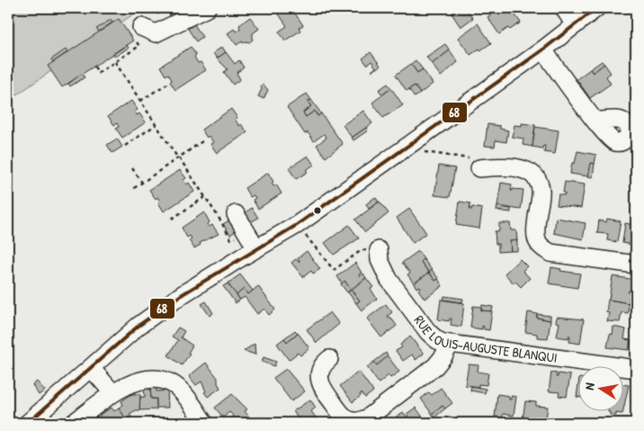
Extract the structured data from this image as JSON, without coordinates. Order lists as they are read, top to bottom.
{
  "streets": {
    "street": ["RUE LOUIS-AUGUSTE BLANQUI"]
  },
  "lines": ["transit line 68"],
  "north": "left"
}
